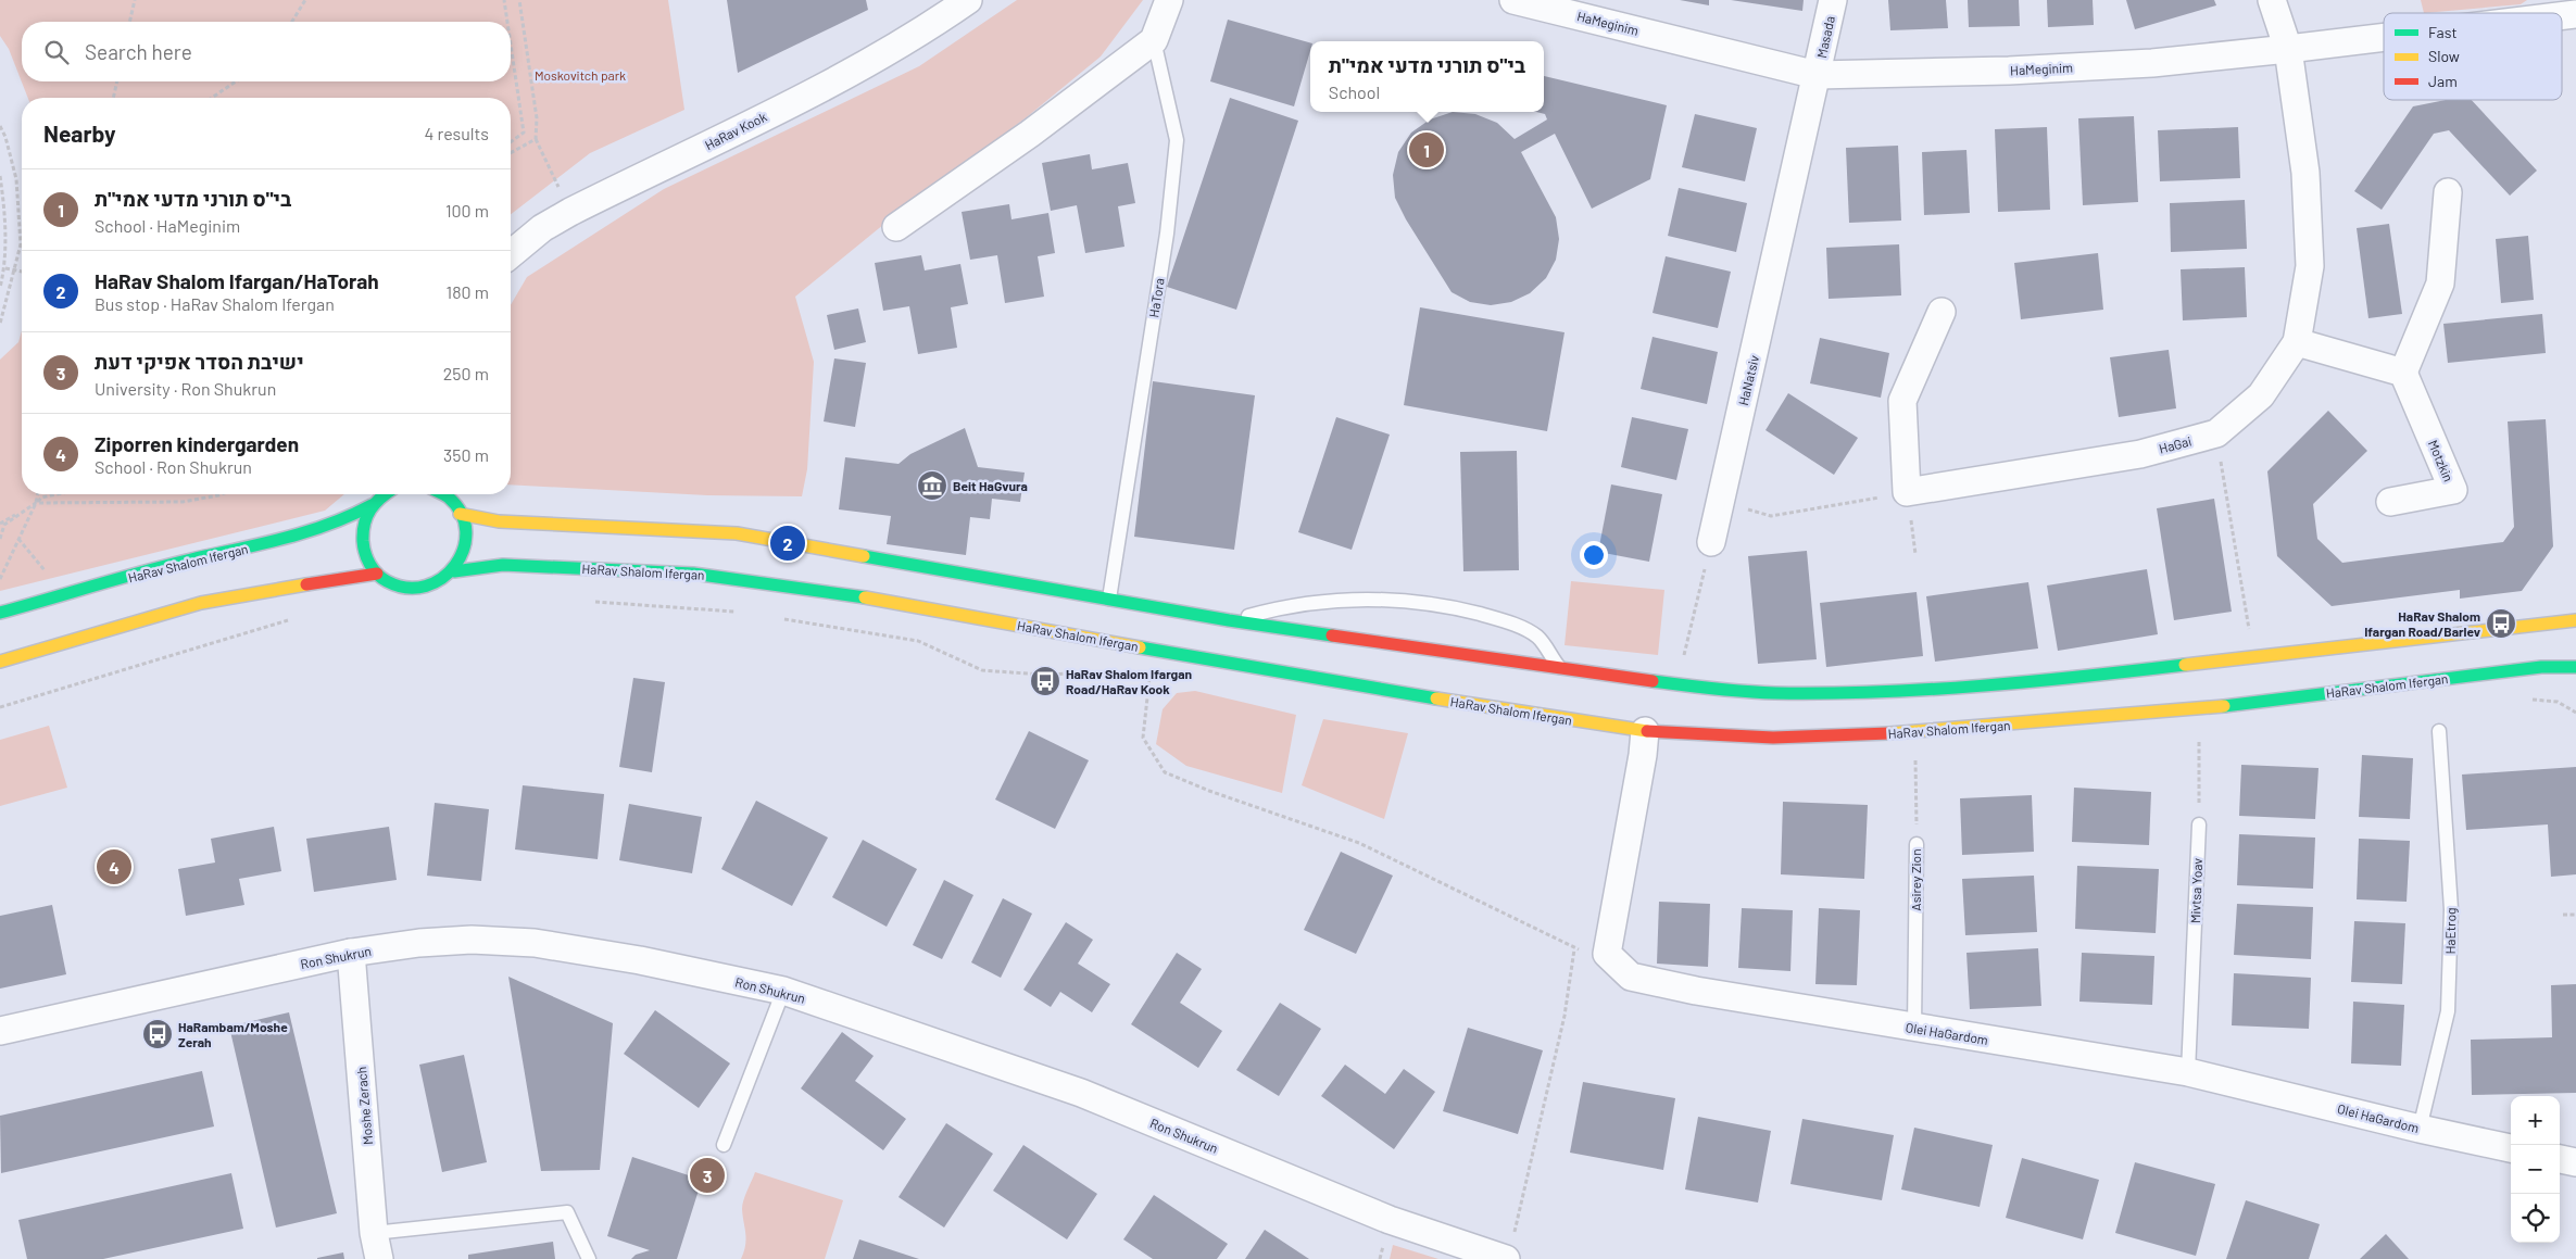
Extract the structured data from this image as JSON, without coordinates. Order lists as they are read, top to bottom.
{
  "streets": {
    "main road": ["HaRav Shalom Ifergan"],
    "street": [
      "HaMeginim",
      "Masada",
      "HaRav Kook",
      "HaNatsiv",
      "HaGai",
      "Motzkin",
      "Ron Shukrun",
      "Olei HaGardom",
      "Moshe Zerach"
    ],
    "lane": [
      "HaTora",
      "Asirey Zion",
      "Mivtsa Yoav",
      "HaEtrog"
    ]
  },
  "crossings": [
    ["HaMeginim", "Masada"],
    ["HaMeginim", "HaNatsiv"],
    ["HaMeginim", "HaGai"],
    ["Masada", "HaNatsiv"],
    ["HaRav Shalom Ifergan", "Asirey Zion"],
    ["Asirey Zion", "Olei HaGardom"],
    ["Mivtsa Yoav", "Olei HaGardom"],
    ["HaEtrog", "Olei HaGardom"],
    ["Ron Shukrun", "Moshe Zerach"]
  ],
  "parks": ["Moskovitch park"],
  "places": {
    "museum": ["Beit HaGvura"],
    "bus stop": ["HaRav Shalom Ifargan Road/Barlev", "HaRav Shalom Ifargan Road/HaRav Kook", "HaRambam/Moshe Zerah"]
  },
  "legend": ["Fast", "Slow", "Jam"],
  "page": {
    "search": "Search here",
    "popup": ["בי\"ס תורני מדעי אמי\"ת", "School"],
    "heading": ["Nearby", "4 results"],
    "pins": [
      "1",
      "2",
      "4",
      "3"
    ],
    "list": [
      {
        "mark": "1",
        "name": "בי\"ס תורני מדעי אמי\"ת",
        "note": "School · HaMeginim",
        "value": "100 m"
      },
      {
        "mark": "2",
        "name": "HaRav Shalom Ifargan/HaTorah",
        "note": "Bus stop · HaRav Shalom Ifergan",
        "value": "180 m"
      },
      {
        "mark": "3",
        "name": "ישיבת הסדר אפיקי דעת",
        "note": "University · Ron Shukrun",
        "value": "250 m"
      },
      {
        "mark": "4",
        "name": "Ziporren kindergarden",
        "note": "School · Ron Shukrun",
        "value": "350 m"
      }
    ],
    "map_buttons": ["+", "−"]
  }
}
